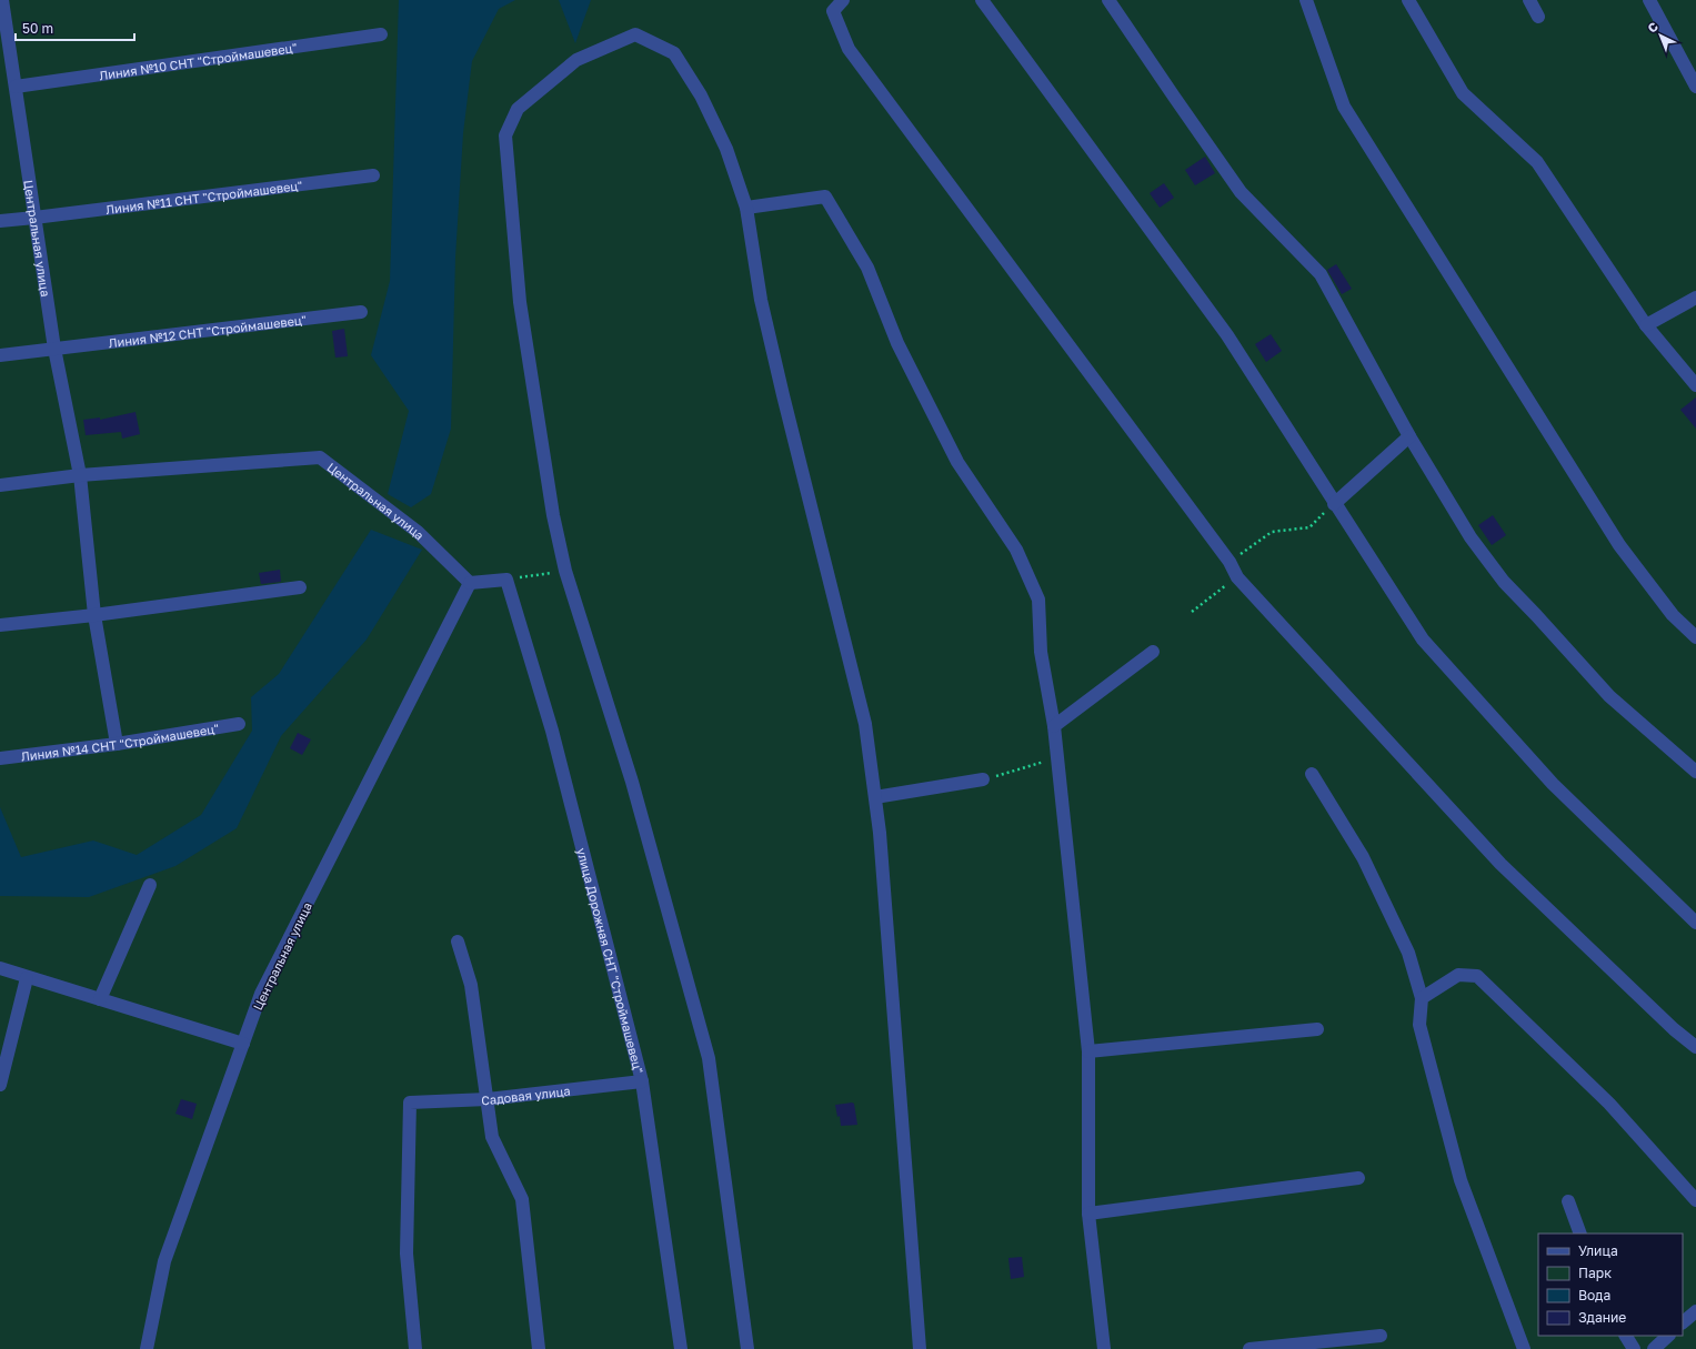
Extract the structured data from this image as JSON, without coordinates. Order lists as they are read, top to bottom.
{
  "streets": {
    "street": [
      "Линия №10 СНТ \"Строймашевец\"",
      "Линия №11 СНТ \"Строймашевец\"",
      "Центральная улица",
      "Линия №12 СНТ \"Строймашевец\"",
      "Линия №14 СНТ \"Строймашевец\"",
      "улица Дорожная СНТ \"Строймашевец\"",
      "Садовая улица"
    ]
  },
  "crossings": [
    ["Линия №10 СНТ \"Строймашевец\"", "Центральная улица"],
    ["Линия №11 СНТ \"Строймашевец\"", "Центральная улица"],
    ["Центральная улица", "Линия №12 СНТ \"Строймашевец\""],
    ["Центральная улица", "Линия №14 СНТ \"Строймашевец\""],
    ["улица Дорожная СНТ \"Строймашевец\"", "Садовая улица"]
  ],
  "legend": [
    "Улица",
    "Парк",
    "Вода",
    "Здание"
  ],
  "scale_bar": "50 m",
  "north": "top left"
}
